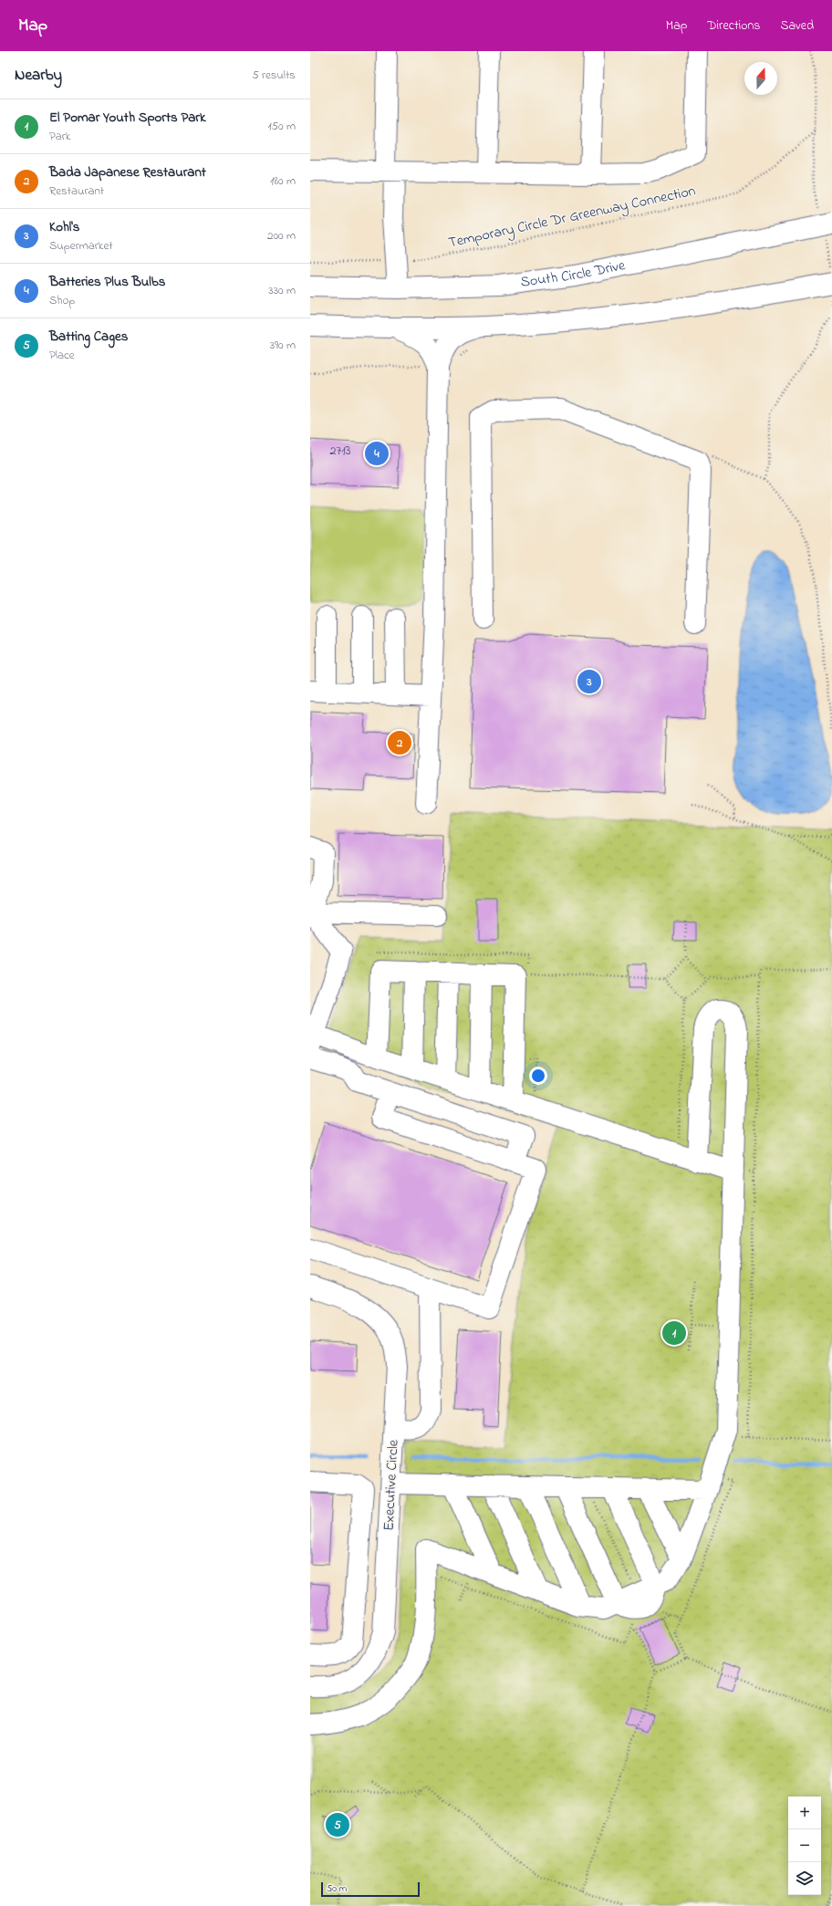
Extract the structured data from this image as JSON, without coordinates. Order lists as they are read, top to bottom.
{
  "streets": {
    "street": ["South Circle Drive", "Executive Circle"],
    "path": ["Temporary Circle Dr Greenway Connection"]
  },
  "house_numbers": ["2713"],
  "scale_bar": "50 m",
  "north": "top",
  "page": {
    "header": "Map",
    "nav": ["Map", "Directions", "Saved"],
    "heading": ["Nearby", "5 results"],
    "list": [
      {
        "mark": "1",
        "name": "El Pomar Youth Sports Park",
        "note": "Park",
        "value": "150 m"
      },
      {
        "mark": "2",
        "name": "Bada Japanese Restaurant",
        "note": "Restaurant",
        "value": "180 m"
      },
      {
        "mark": "3",
        "name": "Kohl's",
        "note": "Supermarket",
        "value": "200 m"
      },
      {
        "mark": "4",
        "name": "Batteries Plus Bulbs",
        "note": "Shop",
        "value": "330 m"
      },
      {
        "mark": "5",
        "name": "Batting Cages",
        "note": "Place",
        "value": "390 m"
      }
    ],
    "pins": [
      "4",
      "3",
      "2",
      "1",
      "5"
    ],
    "map_buttons": ["+", "−"],
    "scale": "50 m"
  }
}
